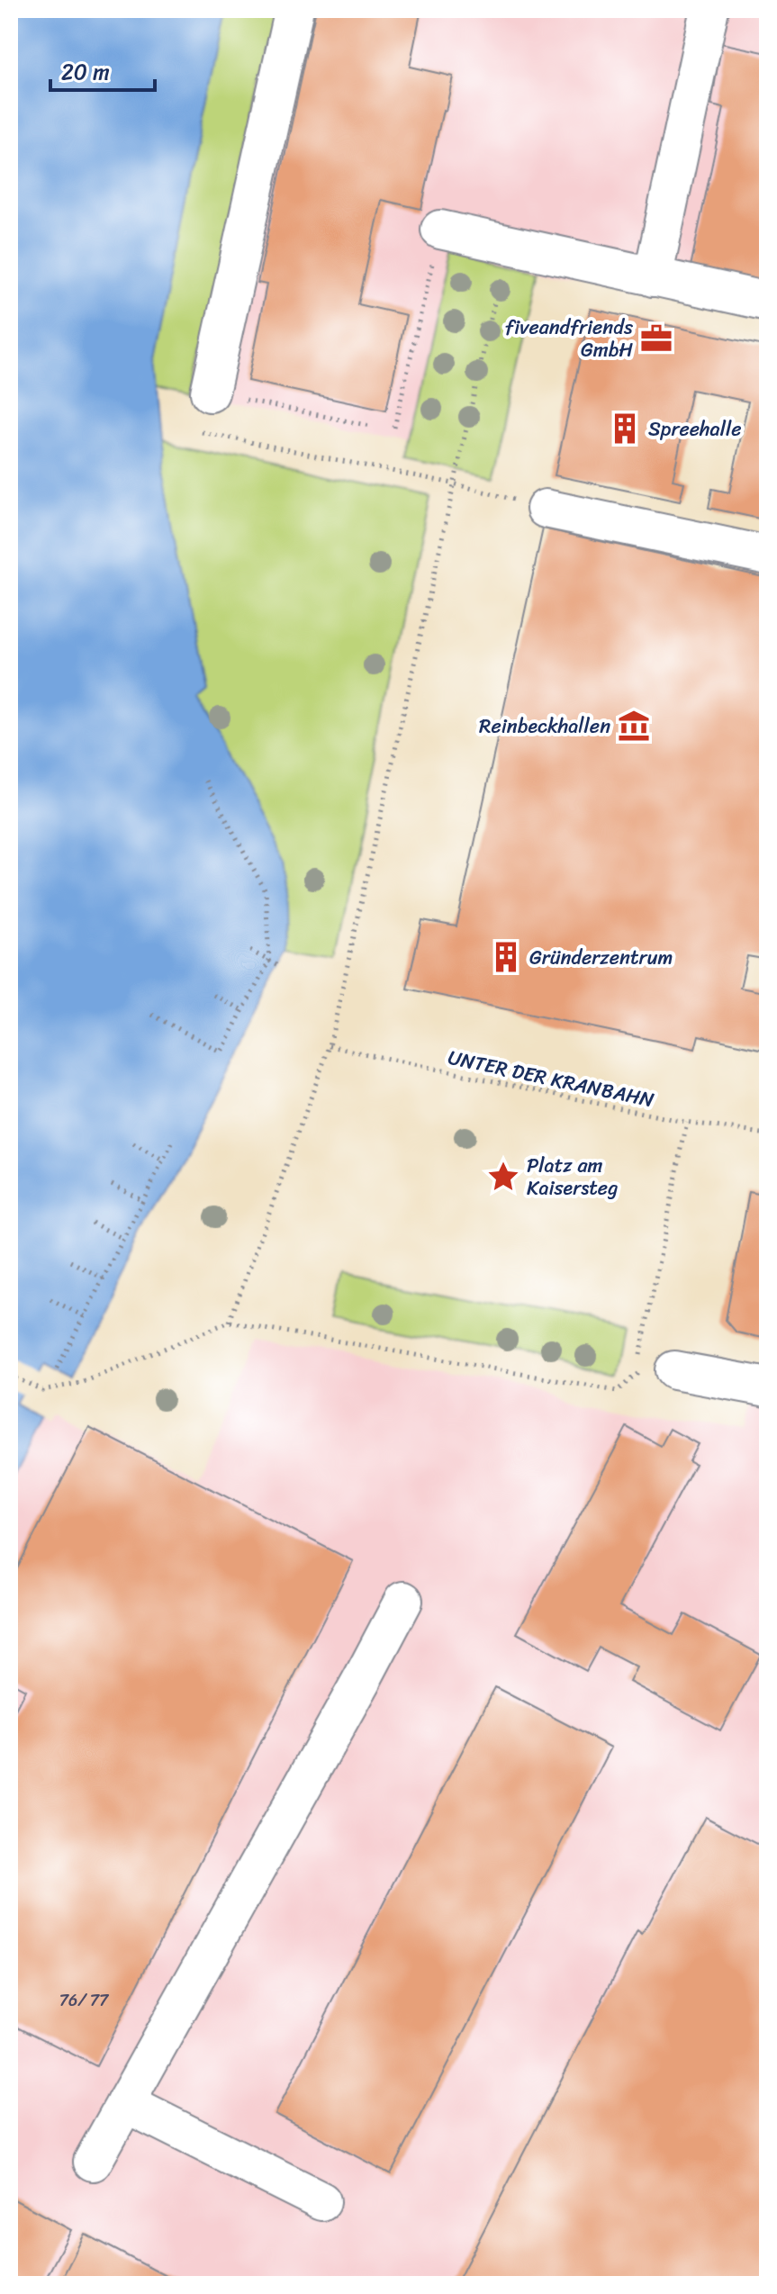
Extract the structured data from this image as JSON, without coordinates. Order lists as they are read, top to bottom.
{
  "streets": {
    "path": ["UNTER DER KRANBAHN"]
  },
  "places": {
    "office": ["fiveandfriends GmbH"],
    "building": ["Spreehalle", "Gründerzentrum"],
    "museum": ["Reinbeckhallen"],
    "place": ["Platz am Kaisersteg"]
  },
  "house_numbers": ["76/ 77"],
  "scale_bar": "20 m"
}
